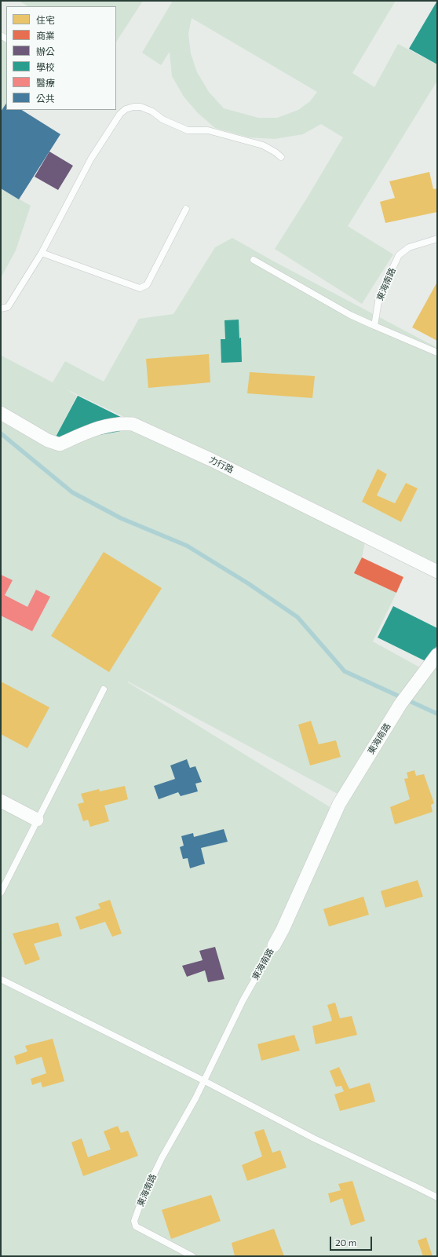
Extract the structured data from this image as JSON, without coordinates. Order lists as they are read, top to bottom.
{
  "streets": {
    "street": ["東海南路", "力行路"]
  },
  "legend": [
    "住宅",
    "商業",
    "辦公",
    "學校",
    "醫療",
    "公共"
  ],
  "scale_bar": "20 m"
}
